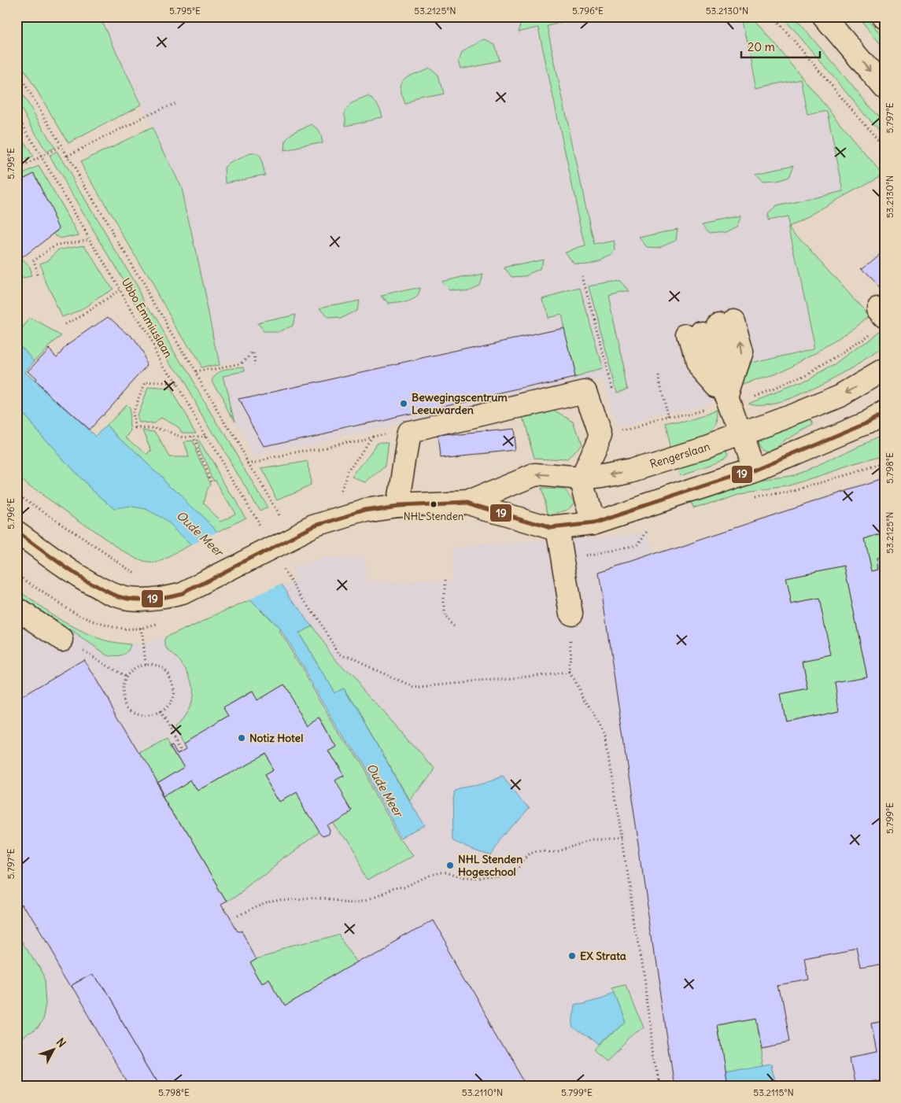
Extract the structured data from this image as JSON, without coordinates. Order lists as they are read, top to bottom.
{
  "streets": {
    "street": ["Rengerslaan"],
    "path": ["Ubbo Emmiuslaan"]
  },
  "water": ["Oude Meer"],
  "places": [
    "Bewegingscentrum Leeuwarden",
    "NHL Stenden",
    "Notiz Hotel",
    "NHL Stenden Hogeschool",
    "EX Strata"
  ],
  "lines": ["transit line 19"],
  "scale_bar": "20 m",
  "north": "top right",
  "coordinates": [
    "5.795°E",
    "53.2125°N",
    "5.796°E",
    "53.2130°N",
    "5.797°E",
    "5.798°E",
    "5.799°E",
    "53.2110°N",
    "53.2115°N"
  ]
}
